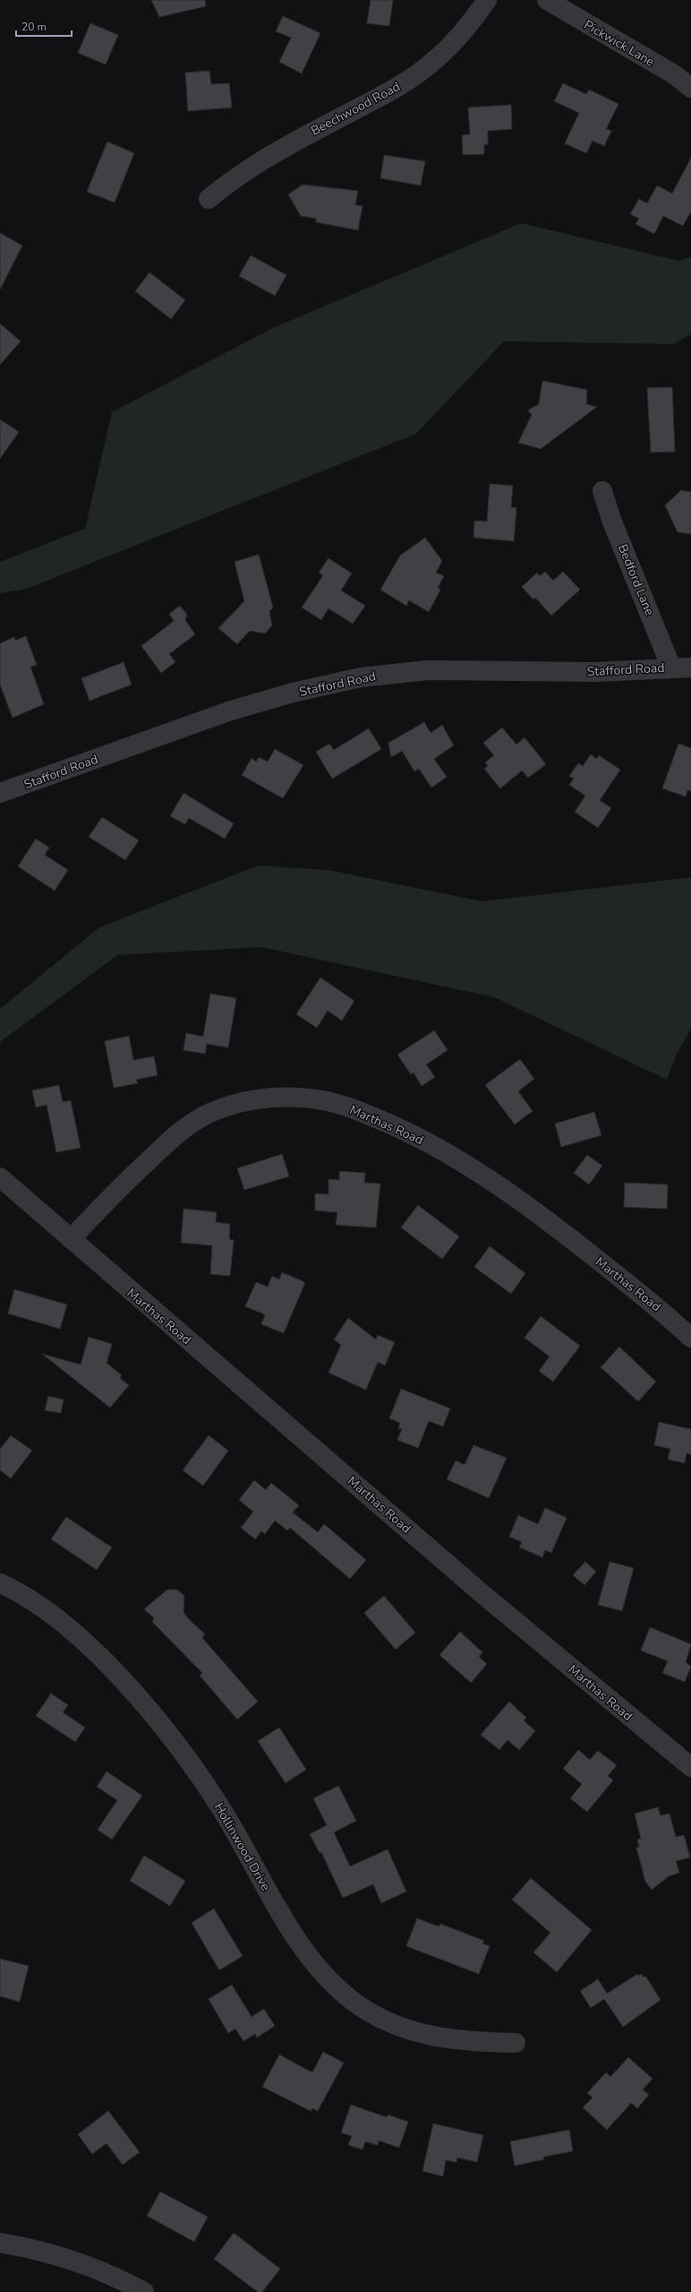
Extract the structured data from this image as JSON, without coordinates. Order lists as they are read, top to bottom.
{
  "streets": {
    "street": [
      "Pickwick Lane",
      "Beechwood Road",
      "Bedford Lane",
      "Stafford Road",
      "Marthas Road",
      "Hollinwood Drive"
    ]
  },
  "crossings": [
    ["Bedford Lane", "Stafford Road"]
  ],
  "scale_bar": "20 m"
}
